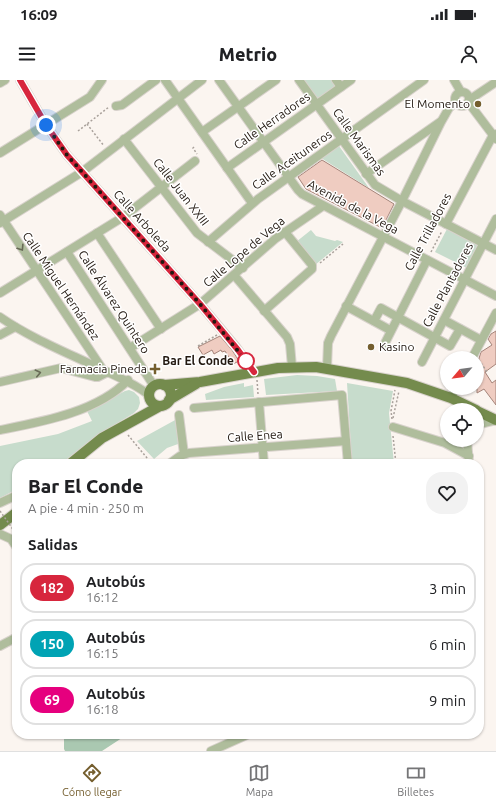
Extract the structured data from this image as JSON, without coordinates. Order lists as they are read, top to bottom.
{
  "streets": {
    "street": [
      "Calle Herradores",
      "Calle Marismas",
      "Calle Aceituneros",
      "Calle Juan XXIII",
      "Avenida de la Vega",
      "Calle Arboleda",
      "Calle Trilladores",
      "Calle Lope de Vega",
      "Calle Plantadores",
      "Calle Miguel Hernández",
      "Calle Álvarez Quintero",
      "Calle Enea"
    ]
  },
  "crossings": [
    ["Calle Herradores", "Calle Marismas"],
    ["Calle Herradores", "Avenida de la Vega"],
    ["Calle Marismas", "Calle Aceituneros"],
    ["Calle Marismas", "Calle Trilladores"],
    ["Calle Marismas", "Calle Plantadores"],
    ["Calle Aceituneros", "Calle Juan XXIII"],
    ["Calle Aceituneros", "Avenida de la Vega"],
    ["Calle Juan XXIII", "Calle Lope de Vega"],
    ["Avenida de la Vega", "Calle Trilladores"],
    ["Avenida de la Vega", "Calle Lope de Vega"],
    ["Avenida de la Vega", "Calle Plantadores"],
    ["Calle Arboleda", "Calle Lope de Vega"],
    ["Calle Lope de Vega", "Calle Álvarez Quintero"]
  ],
  "places": {
    "other": ["El Momento", "Kasino", "Bar El Conde"],
    "health": ["Farmacia Pineda"]
  },
  "lines": ["bus line 182"],
  "north": "bottom left",
  "page": {
    "status": "16:09",
    "header": "Metrio",
    "heading": [
      ["Bar El Conde", "A pie · 4 min · 250 m"],
      "Salidas"
    ],
    "list": [
      {
        "mark": "182",
        "name": "Autobús",
        "note": "16:12",
        "value": "3 min"
      },
      {
        "mark": "150",
        "name": "Autobús",
        "note": "16:15",
        "value": "6 min"
      },
      {
        "mark": "69",
        "name": "Autobús",
        "note": "16:18",
        "value": "9 min"
      }
    ],
    "tabs": ["Cómo llegar", "Mapa", "Billetes"]
  }
}
